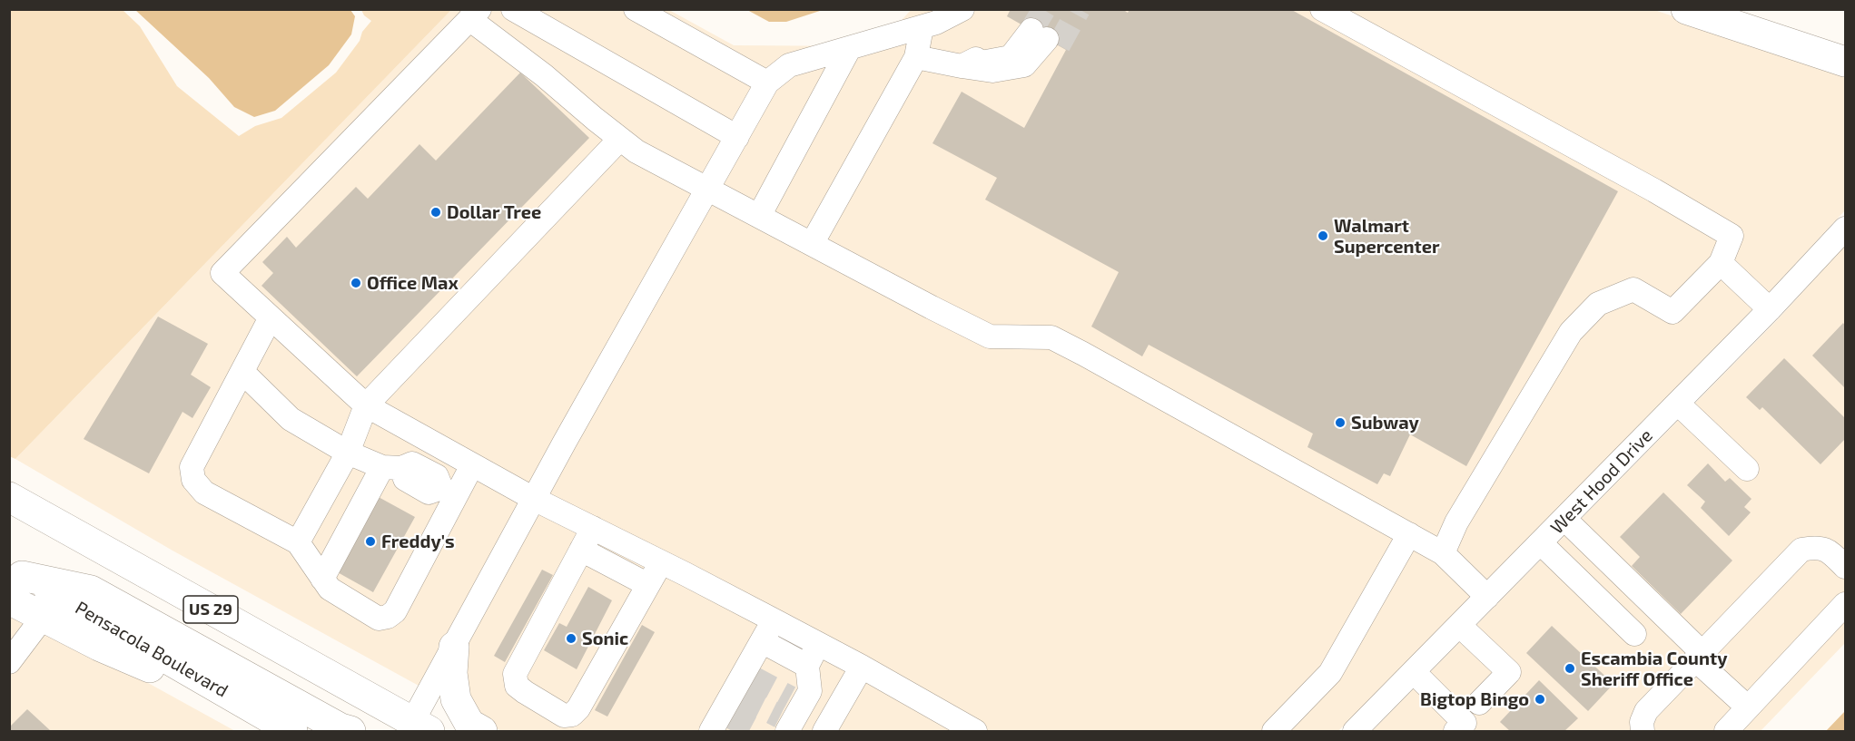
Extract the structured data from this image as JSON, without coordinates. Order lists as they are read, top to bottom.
{
  "streets": {
    "main road": ["US 29", "Pensacola Boulevard"],
    "street": ["West Hood Drive"]
  },
  "places": [
    "Dollar Tree",
    "Walmart Supercenter",
    "Office Max",
    "Subway",
    "Freddy's",
    "Sonic",
    "Escambia County Sheriff Office",
    "Bigtop Bingo"
  ]
}
